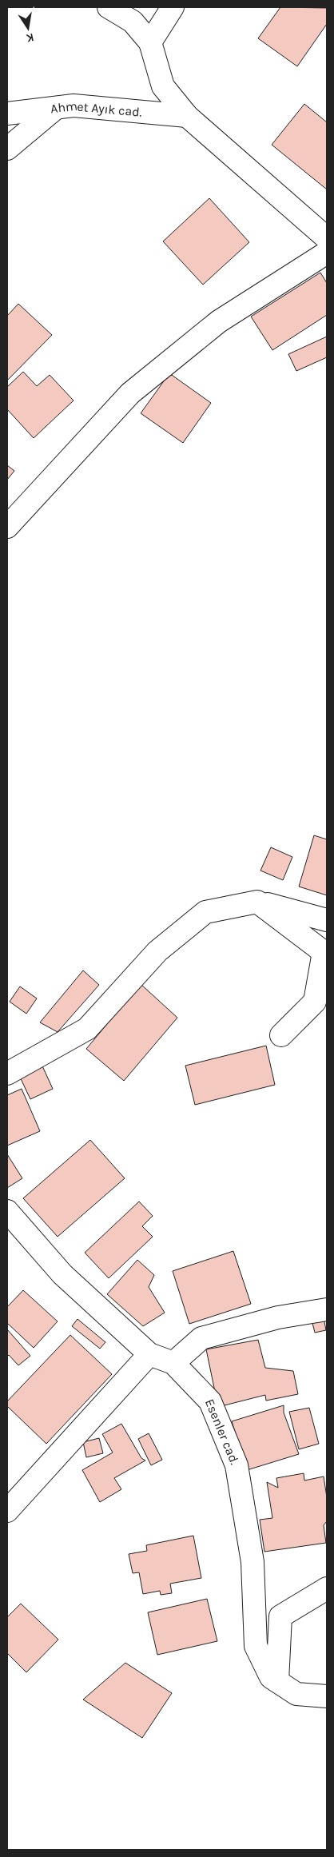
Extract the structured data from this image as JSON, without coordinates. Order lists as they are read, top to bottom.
{
  "streets": {
    "street": ["Ahmet Ayık cad.", "Esenler cad."]
  },
  "north": "bottom"
}
